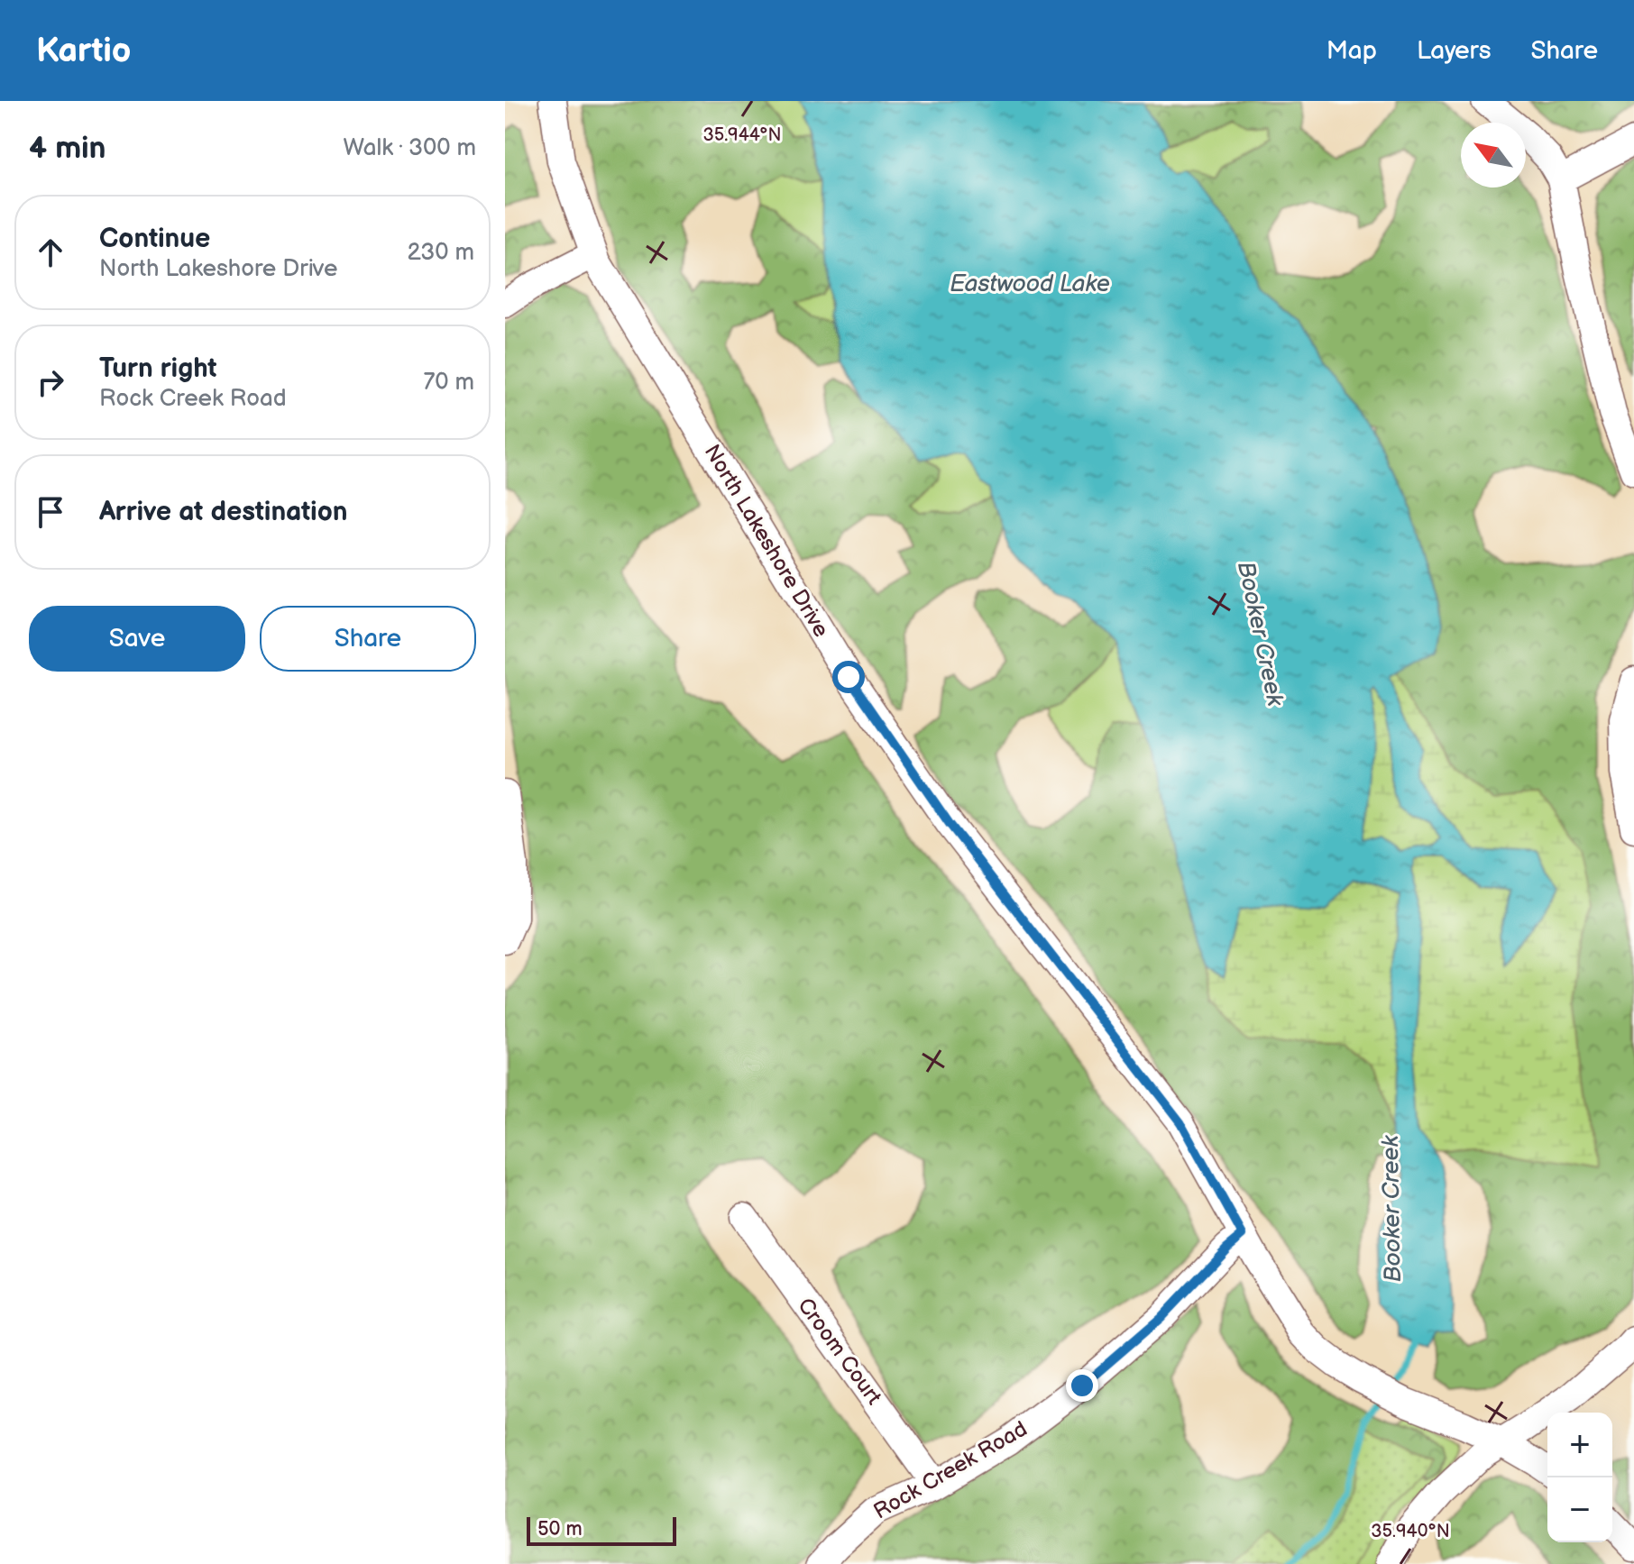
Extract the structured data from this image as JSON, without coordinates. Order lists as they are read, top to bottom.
{
  "streets": {
    "street": ["North Lakeshore Drive", "Croom Court", "Rock Creek Road"]
  },
  "crossings": [
    ["North Lakeshore Drive", "Rock Creek Road"],
    ["Croom Court", "Rock Creek Road"]
  ],
  "water": ["Eastwood Lake", "Booker Creek"],
  "scale_bar": "50 m",
  "north": "top left",
  "page": {
    "header": "Kartio",
    "nav": ["Map", "Layers", "Share"],
    "heading": ["4 min", "Walk · 300 m"],
    "list": [
      ["Continue", "North Lakeshore Drive", "230 m"],
      ["Turn right", "Rock Creek Road", "70 m"],
      "Arrive at destination"
    ],
    "buttons": ["Save", "Share"],
    "map_buttons": ["+", "−"],
    "scale": "50 m"
  },
  "coordinates": ["35.944°N", "35.940°N"]
}
